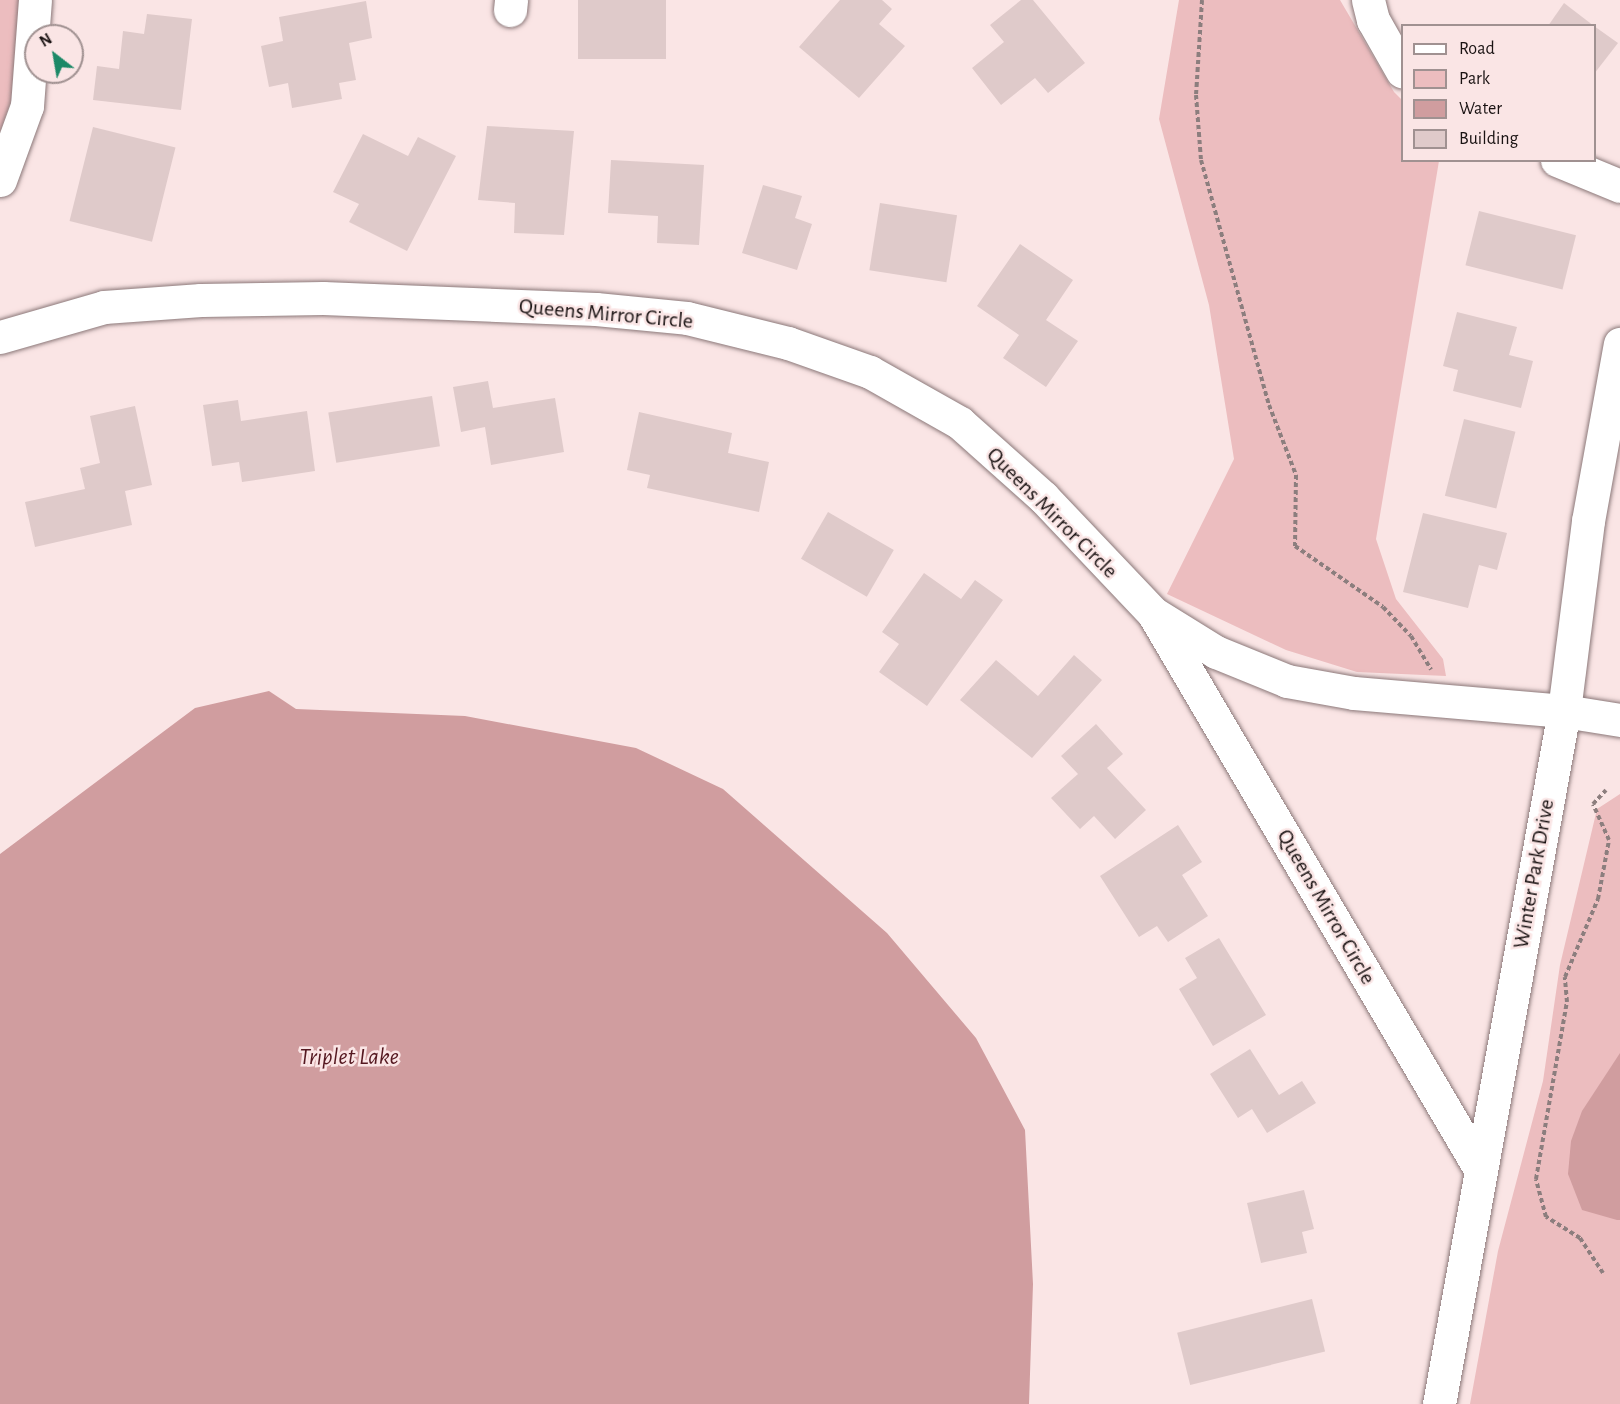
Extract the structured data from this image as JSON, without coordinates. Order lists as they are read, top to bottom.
{
  "streets": {
    "street": ["Queens Mirror Circle", "Winter Park Drive"]
  },
  "crossings": [
    ["Queens Mirror Circle", "Winter Park Drive"]
  ],
  "water": ["Triplet Lake"],
  "legend": [
    "Road",
    "Park",
    "Water",
    "Building"
  ],
  "north": "top left"
}
